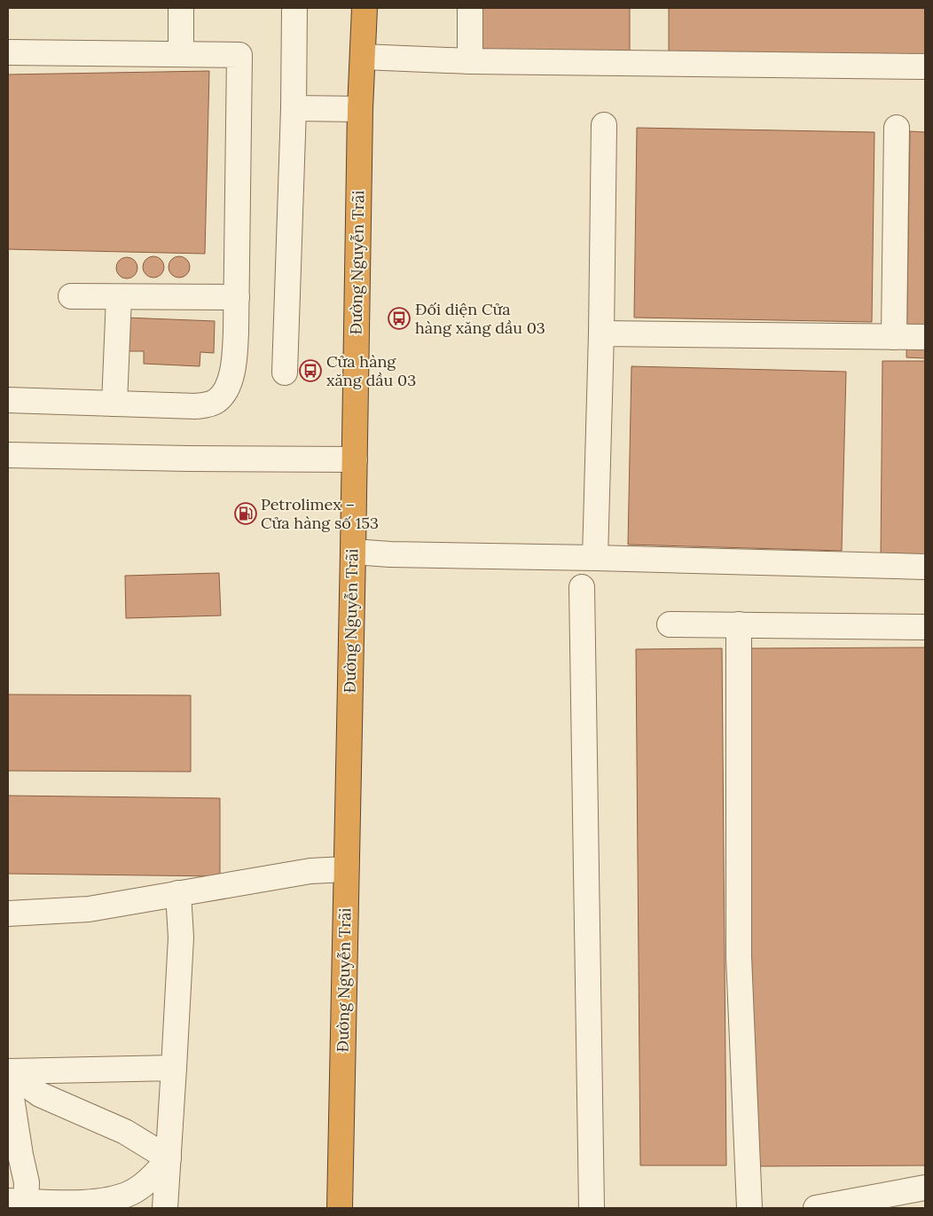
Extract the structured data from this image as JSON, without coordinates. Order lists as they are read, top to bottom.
{
  "streets": {
    "highway": ["Đường Nguyễn Trãi"]
  },
  "places": {
    "bus stop": ["Đối diện Cửa hàng xăng dầu 03", "Cửa hàng xăng dầu 03"],
    "fuel station": ["Petrolimex – Cửa hàng số 153"]
  }
}
